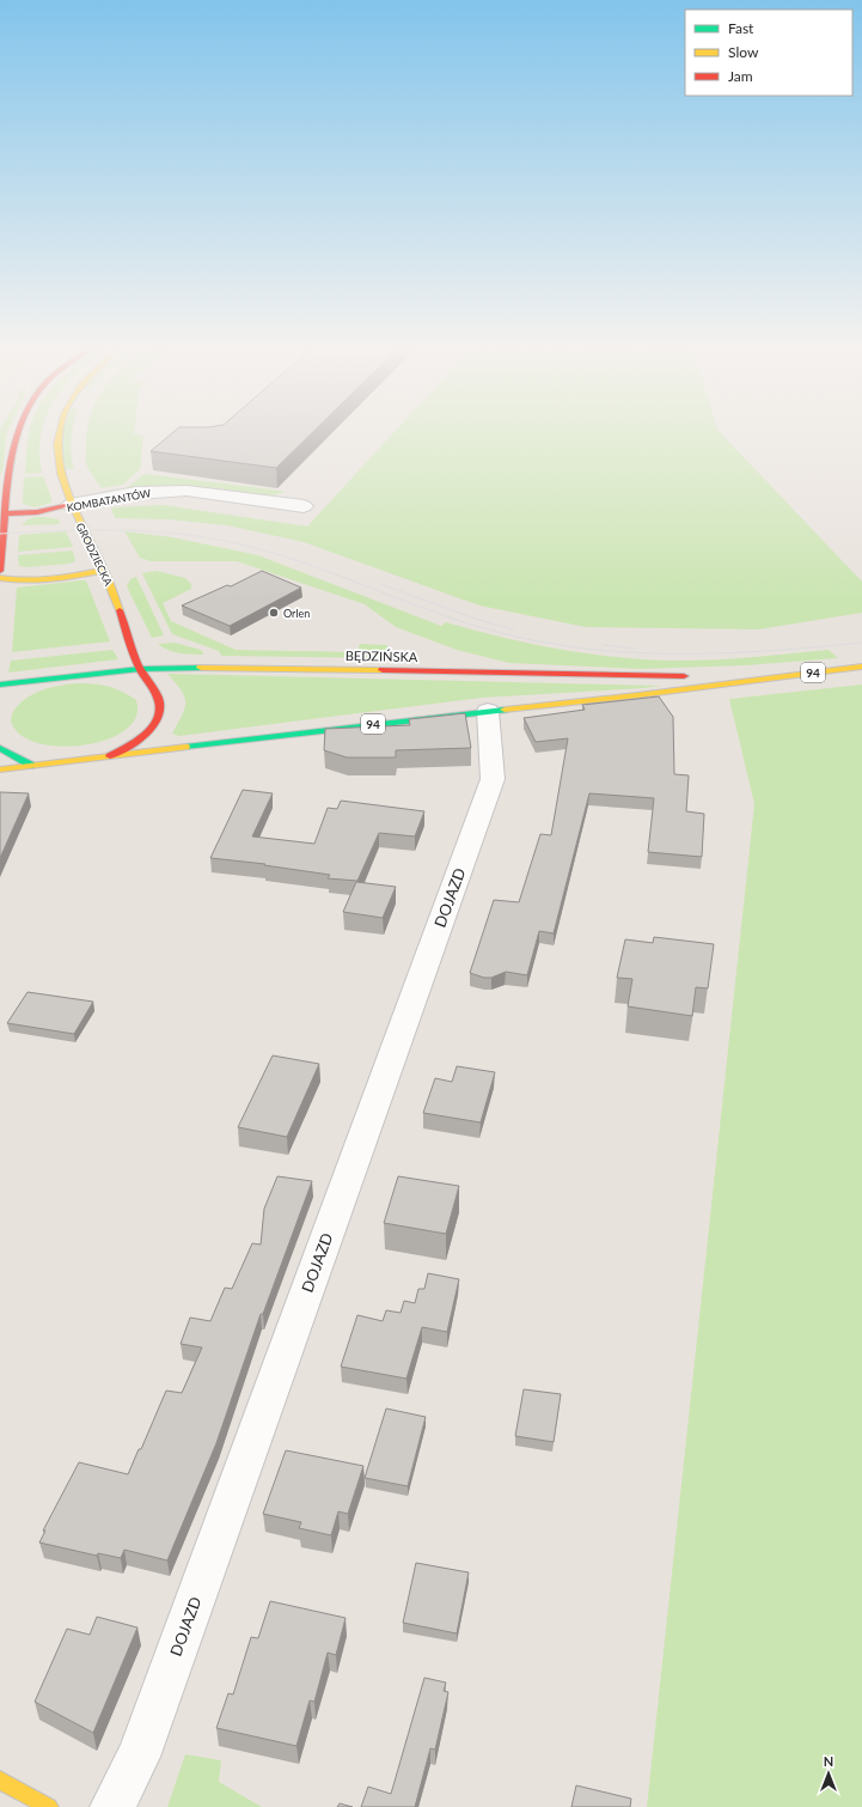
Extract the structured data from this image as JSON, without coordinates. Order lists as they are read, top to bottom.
{
  "streets": {
    "street": [
      "KOMBATANTÓW",
      "GRODZIECKA",
      "BĘDZIŃSKA",
      "94",
      "DOJAZD"
    ]
  },
  "crossings": [
    ["KOMBATANTÓW", "GRODZIECKA"],
    ["GRODZIECKA", "BĘDZIŃSKA"],
    ["GRODZIECKA", "94"],
    ["BĘDZIŃSKA", "94"],
    ["BĘDZIŃSKA", "DOJAZD"]
  ],
  "places": ["Orlen"],
  "legend": ["Fast", "Slow", "Jam"],
  "north": "top"
}
